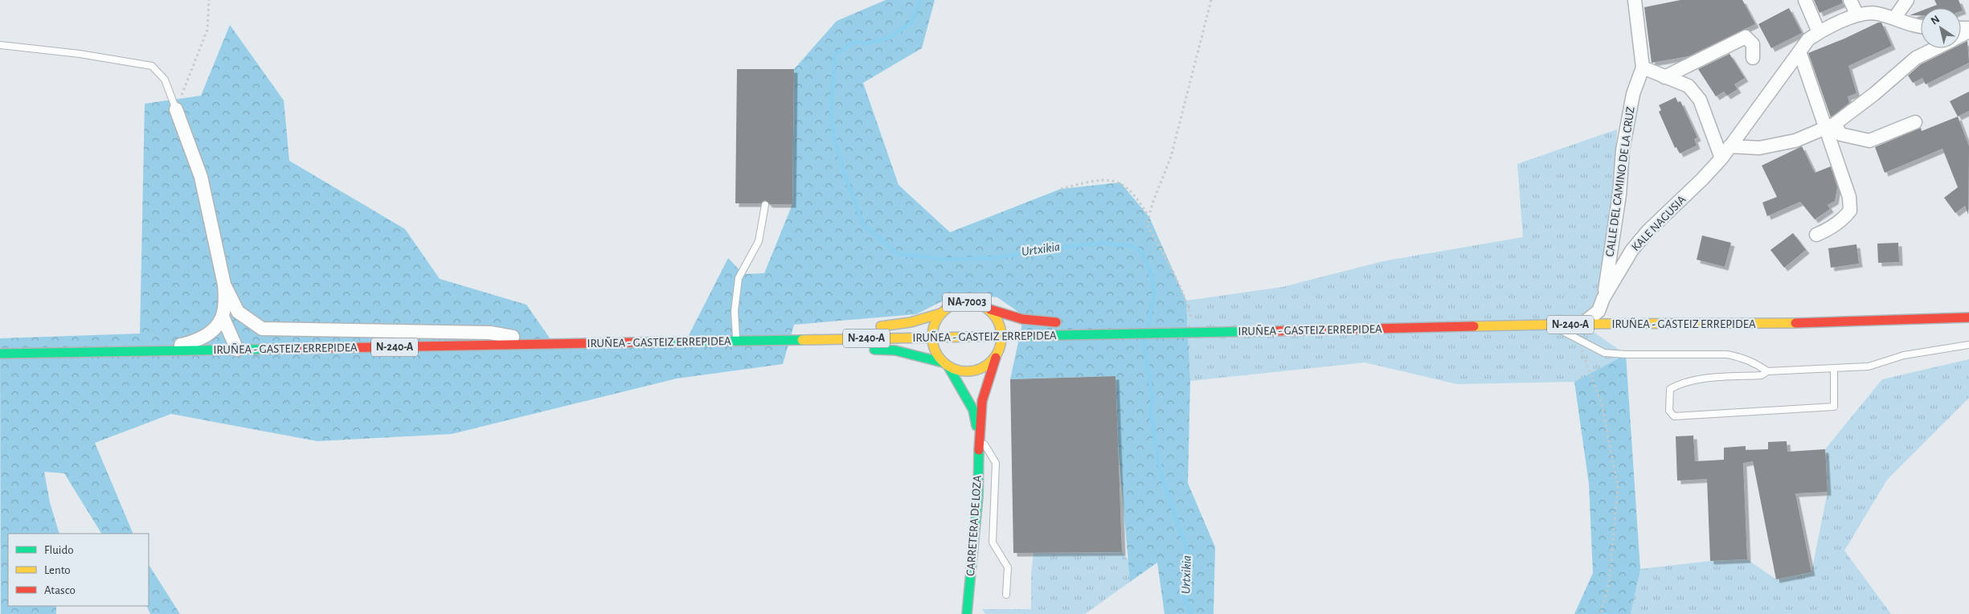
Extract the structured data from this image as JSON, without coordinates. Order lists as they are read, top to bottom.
{
  "streets": {
    "main road": [
      "NA-7003",
      "IRUÑEA - GASTEIZ ERREPIDEA",
      "N-240-A",
      "CARRETERA DE LOZA"
    ],
    "street": ["CALLE DEL CAMINO DE LA CRUZ", "KALE NAGUSIA"]
  },
  "crossings": [
    ["CALLE DEL CAMINO DE LA CRUZ", "KALE NAGUSIA"],
    ["KALE NAGUSIA", "IRUÑEA - GASTEIZ ERREPIDEA"],
    ["NA-7003", "IRUÑEA - GASTEIZ ERREPIDEA"],
    ["NA-7003", "CARRETERA DE LOZA"],
    ["IRUÑEA - GASTEIZ ERREPIDEA", "CARRETERA DE LOZA"]
  ],
  "water": ["Urtxikia"],
  "legend": ["Fluido", "Lento", "Atasco"],
  "north": "top left"
}
